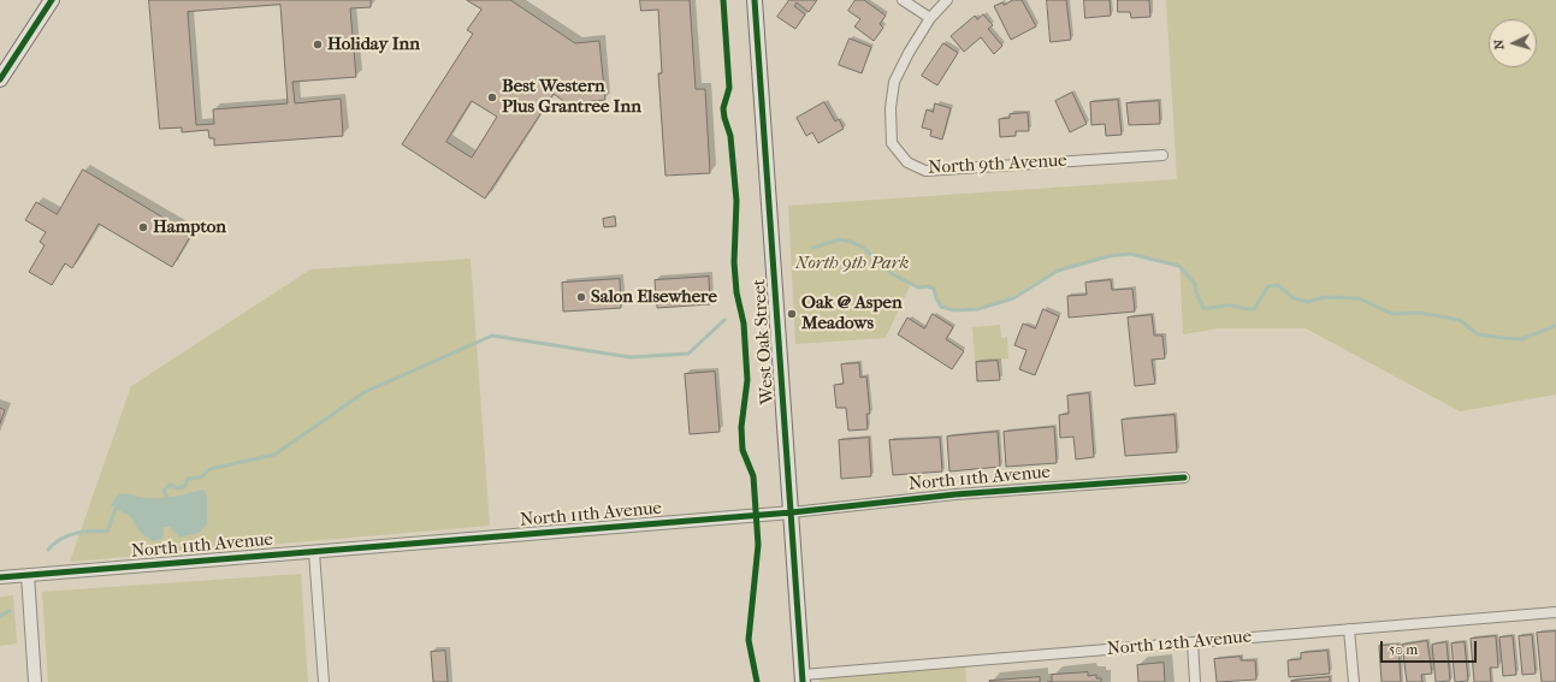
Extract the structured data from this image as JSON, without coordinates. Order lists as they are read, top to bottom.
{
  "streets": {
    "main road": ["West Oak Street"],
    "street": ["North 9th Avenue", "North 11th Avenue", "North 12th Avenue"]
  },
  "crossings": [
    ["West Oak Street", "North 11th Avenue"],
    ["West Oak Street", "North 12th Avenue"]
  ],
  "parks": ["North 9th Park"],
  "places": [
    "Holiday Inn",
    "Best Western Plus Grantree Inn",
    "Hampton",
    "Salon Elsewhere",
    "Oak @ Aspen Meadows"
  ],
  "scale_bar": "50 m",
  "north": "left"
}
